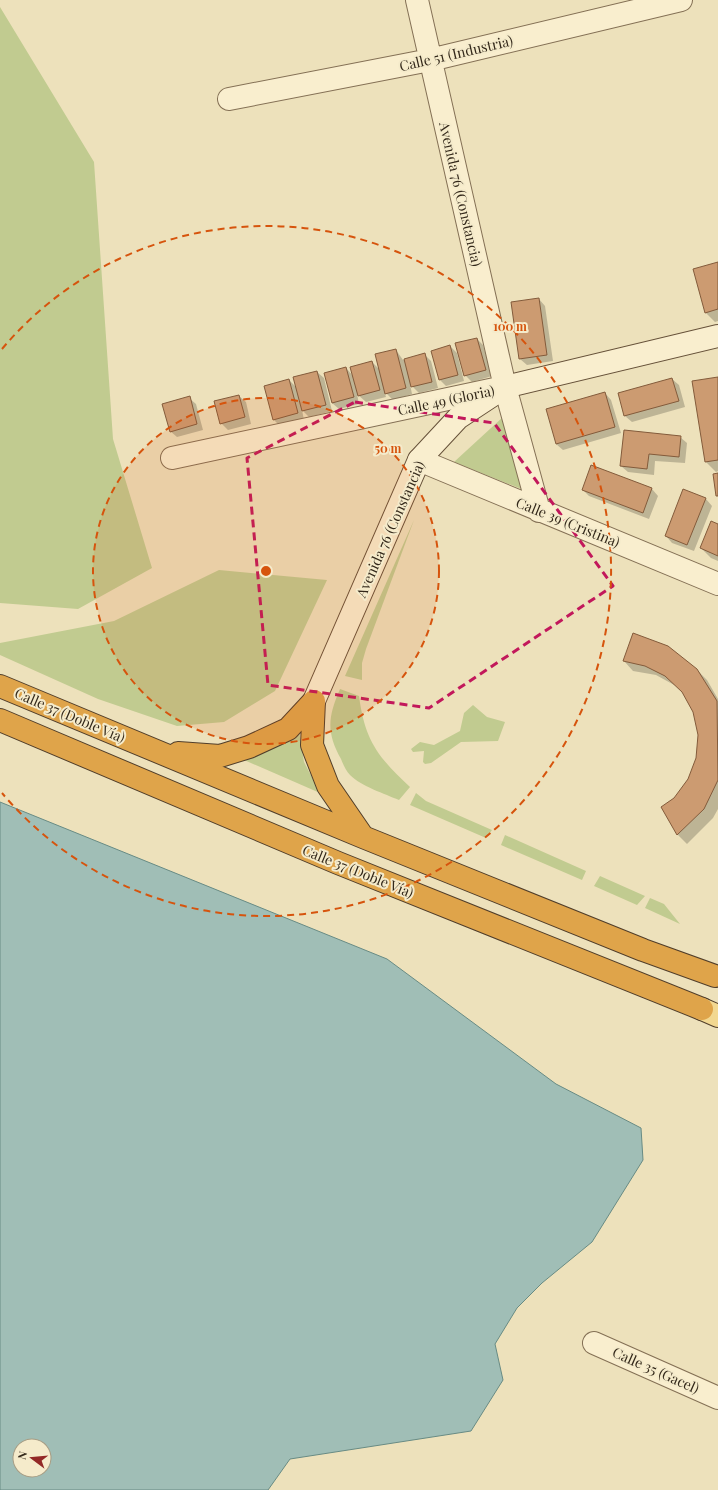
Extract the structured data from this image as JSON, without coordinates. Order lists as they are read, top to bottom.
{
  "streets": {
    "highway": ["Calle 37 (Doble Vía)"],
    "street": [
      "Calle 51 (Industria)",
      "Avenida 76 (Constancia)",
      "Calle 49 (Gloria)",
      "Calle 39 (Cristina)",
      "Calle 35 (Gacel)"
    ]
  },
  "crossings": [
    ["Calle 51 (Industria)", "Avenida 76 (Constancia)"],
    ["Avenida 76 (Constancia)", "Calle 49 (Gloria)"],
    ["Avenida 76 (Constancia)", "Calle 39 (Cristina)"]
  ],
  "north": "left",
  "rings": ["100 m", "50 m"]
}
